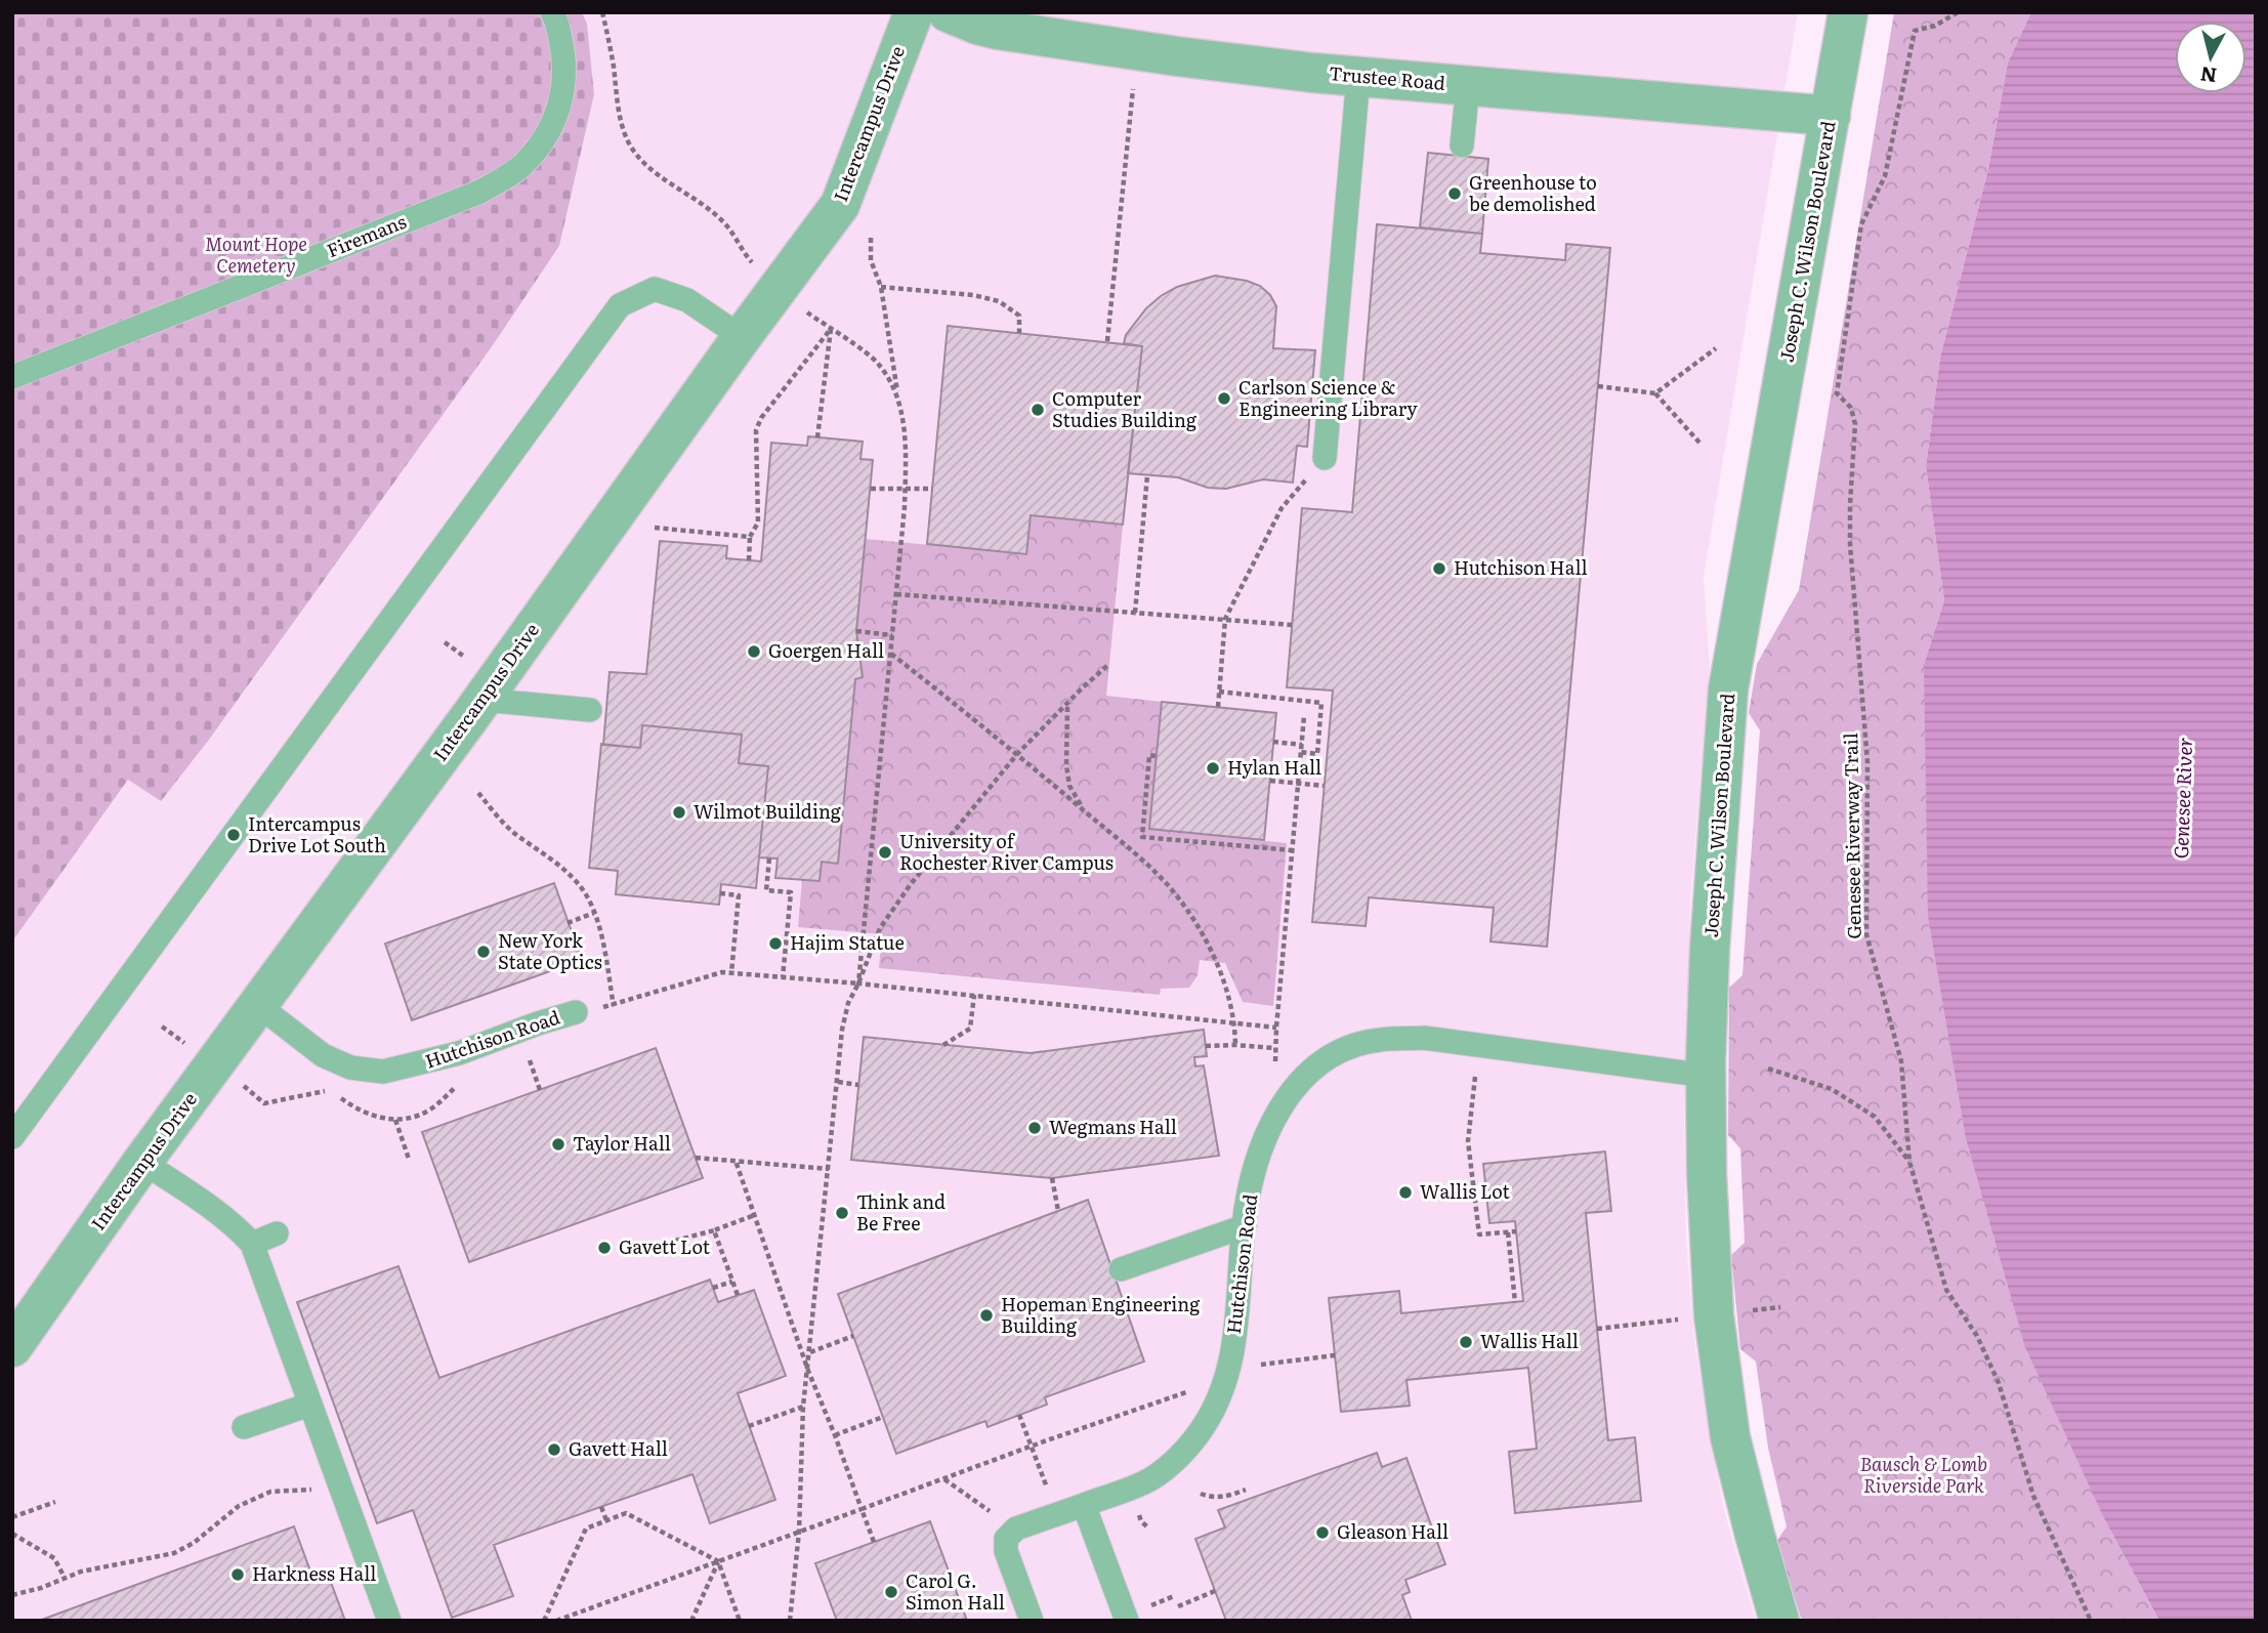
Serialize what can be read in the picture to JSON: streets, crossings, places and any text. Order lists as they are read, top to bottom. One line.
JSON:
{"streets":{"street":["Trustee Road","Intercampus Drive","Joseph C. Wilson Boulevard"],"lane":["Firemans","Hutchison Road"],"path":["Genesee Riverway Trail"]},"crossings":[["Trustee Road","Joseph C. Wilson Boulevard"],["Intercampus Drive","Hutchison Road"],["Joseph C. Wilson Boulevard","Hutchison Road"]],"water":["Genesee River"],"parks":["Mount Hope Cemetery","Bausch & Lomb Riverside Park"],"places":["Greenhouse to be demolished","Carlson Science & Engineering Library","Computer Studies Building","Hutchison Hall","Goergen Hall","Hylan Hall","Wilmot Building","Intercampus Drive Lot South","University of Rochester River Campus","Hajim Statue","New York State Optics","Wegmans Hall","Taylor Hall","Wallis Lot","Think and Be Free","Gavett Lot","Hopeman Engineering Building","Wallis Hall","Gavett Hall","Gleason Hall","Harkness Hall","Carol G. Simon Hall"],"north":"bottom"}
